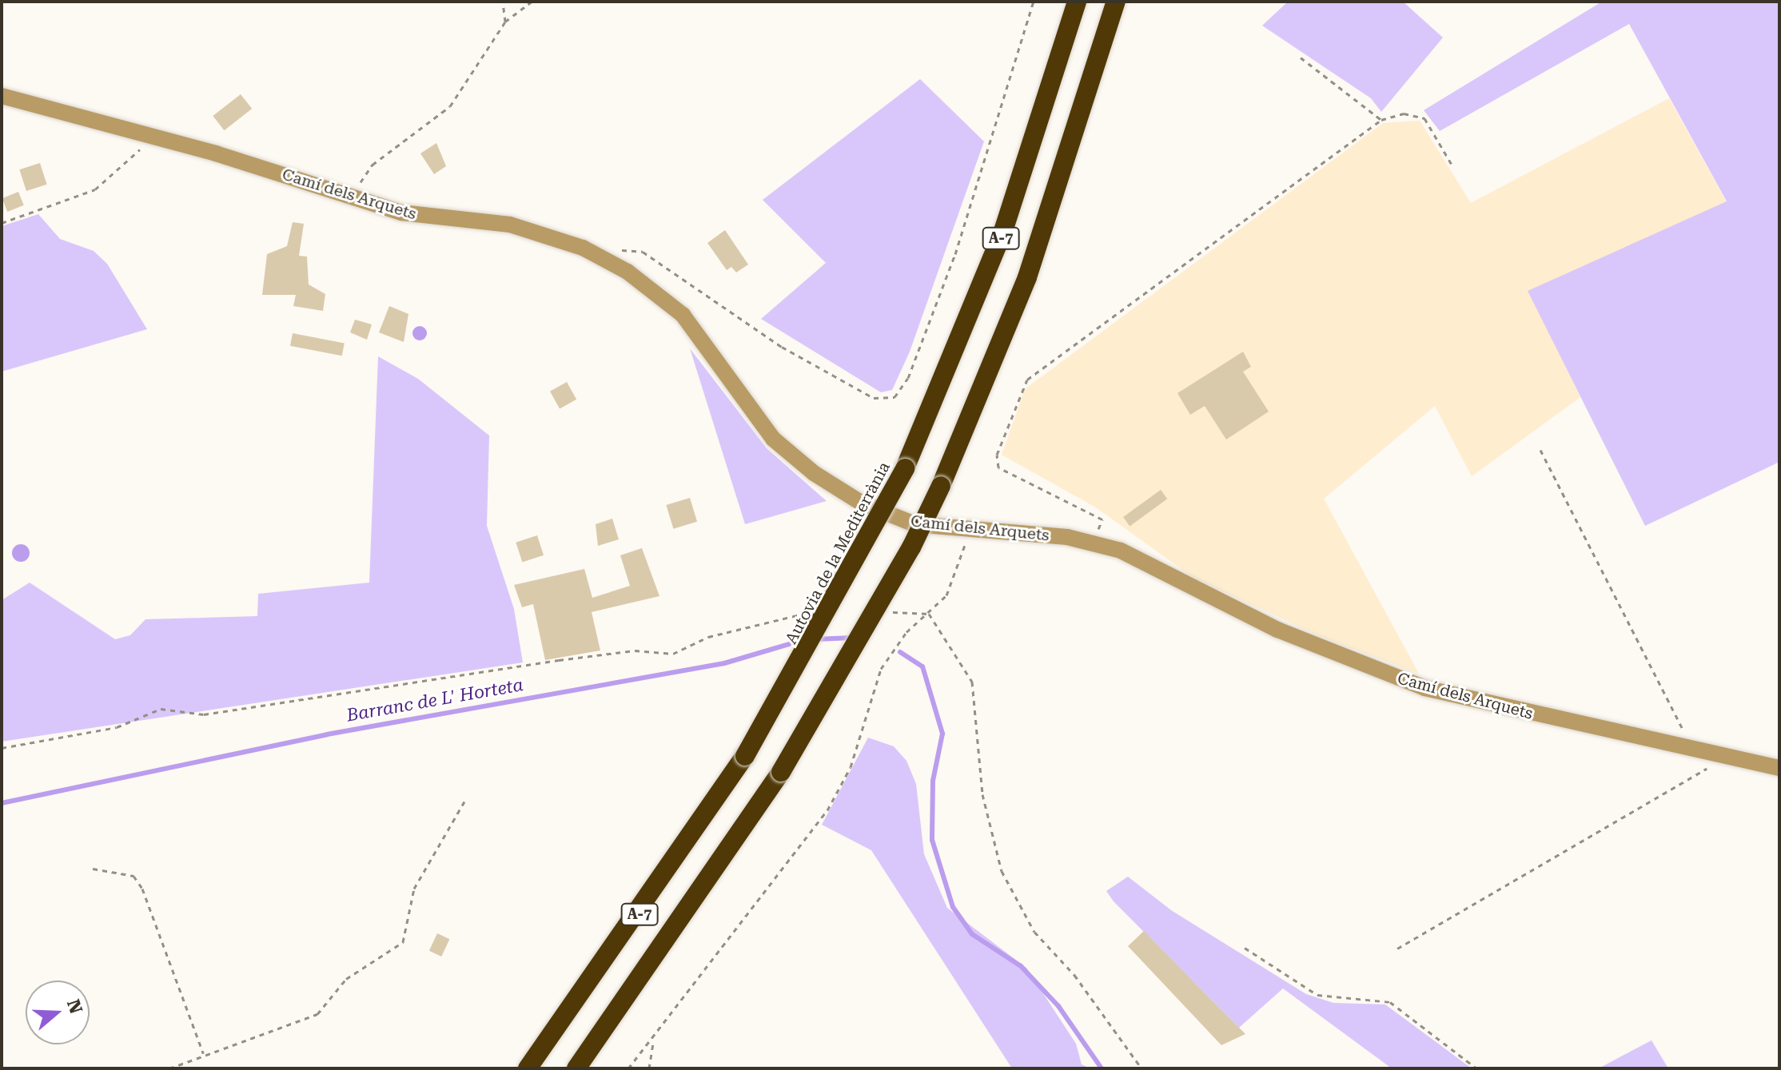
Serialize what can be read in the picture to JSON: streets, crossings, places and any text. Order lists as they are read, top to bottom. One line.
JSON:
{"streets":{"highway":["A-7","Autovia de la Mediterrània"],"street":["Camí dels Arquets"]},"water":["Barranc de L' Horteta"],"north":"right"}
